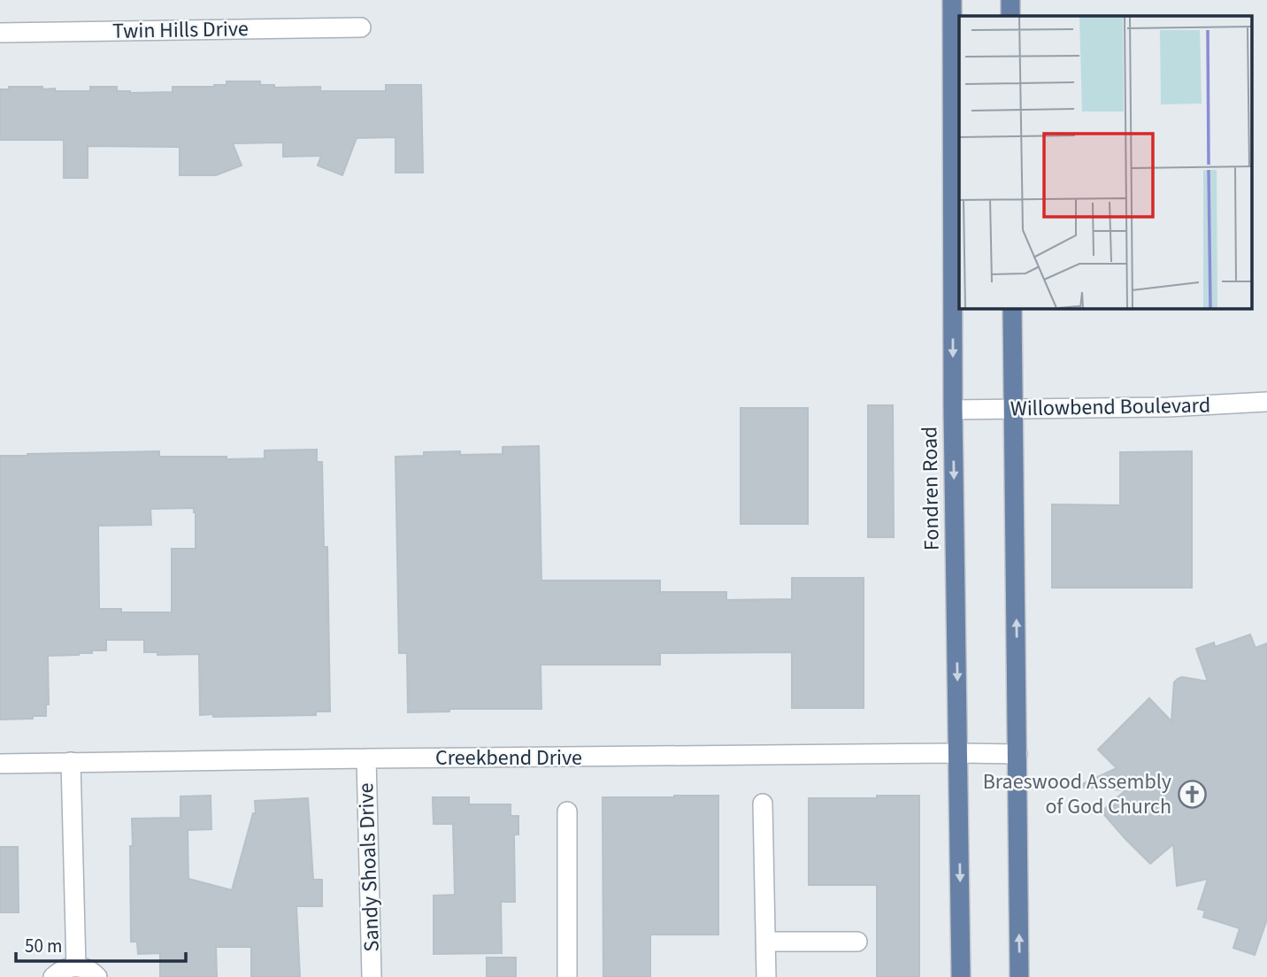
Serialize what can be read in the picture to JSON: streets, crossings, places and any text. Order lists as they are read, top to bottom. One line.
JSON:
{"streets":{"main road":["Fondren Road"],"street":["Twin Hills Drive","Willowbend Boulevard","Creekbend Drive","Sandy Shoals Drive"]},"crossings":[["Willowbend Boulevard","Fondren Road"],["Fondren Road","Creekbend Drive"],["Creekbend Drive","Sandy Shoals Drive"]],"places":{"church":["Braeswood Assembly of God Church"]},"scale_bar":"50 m"}
